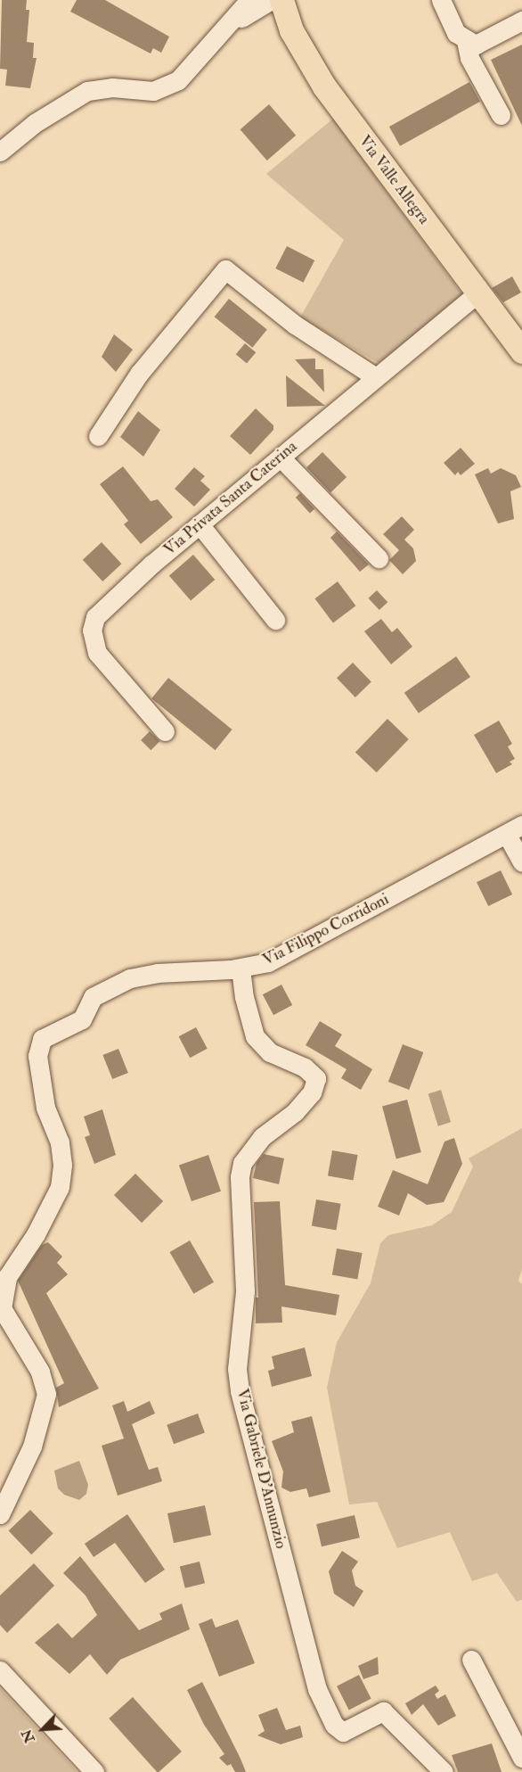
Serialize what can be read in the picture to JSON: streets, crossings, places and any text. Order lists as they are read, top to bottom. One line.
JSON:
{"streets":{"main road":["Via Valle Allegra"],"street":["Via Privata Santa Caterina","Via Filippo Corridoni","Via Gabriele D'Annunzio"]},"crossings":[["Via Valle Allegra","Via Privata Santa Caterina"],["Via Filippo Corridoni","Via Gabriele D'Annunzio"]],"north":"bottom left"}
